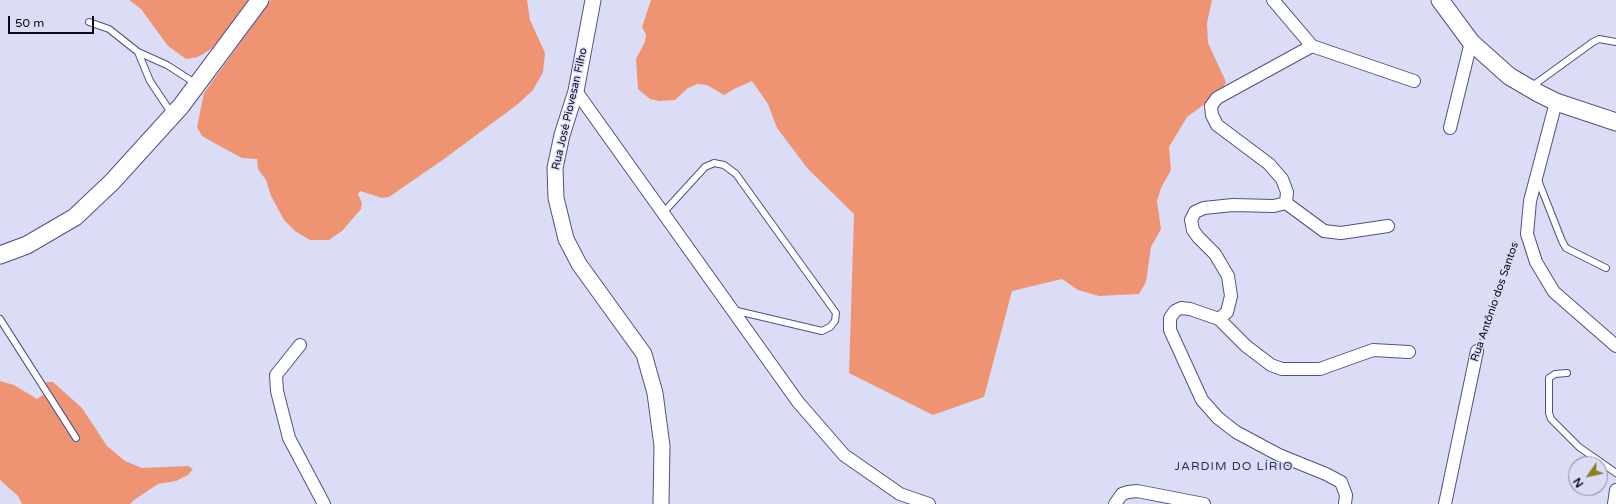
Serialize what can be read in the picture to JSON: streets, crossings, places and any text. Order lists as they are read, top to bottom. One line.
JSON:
{"streets":{"street":["Rua José Piovesan Filho","Rua Antônio dos Santos"]},"districts":["JARDIM DO LÍRIO"],"scale_bar":"50 m","north":"bottom left"}
